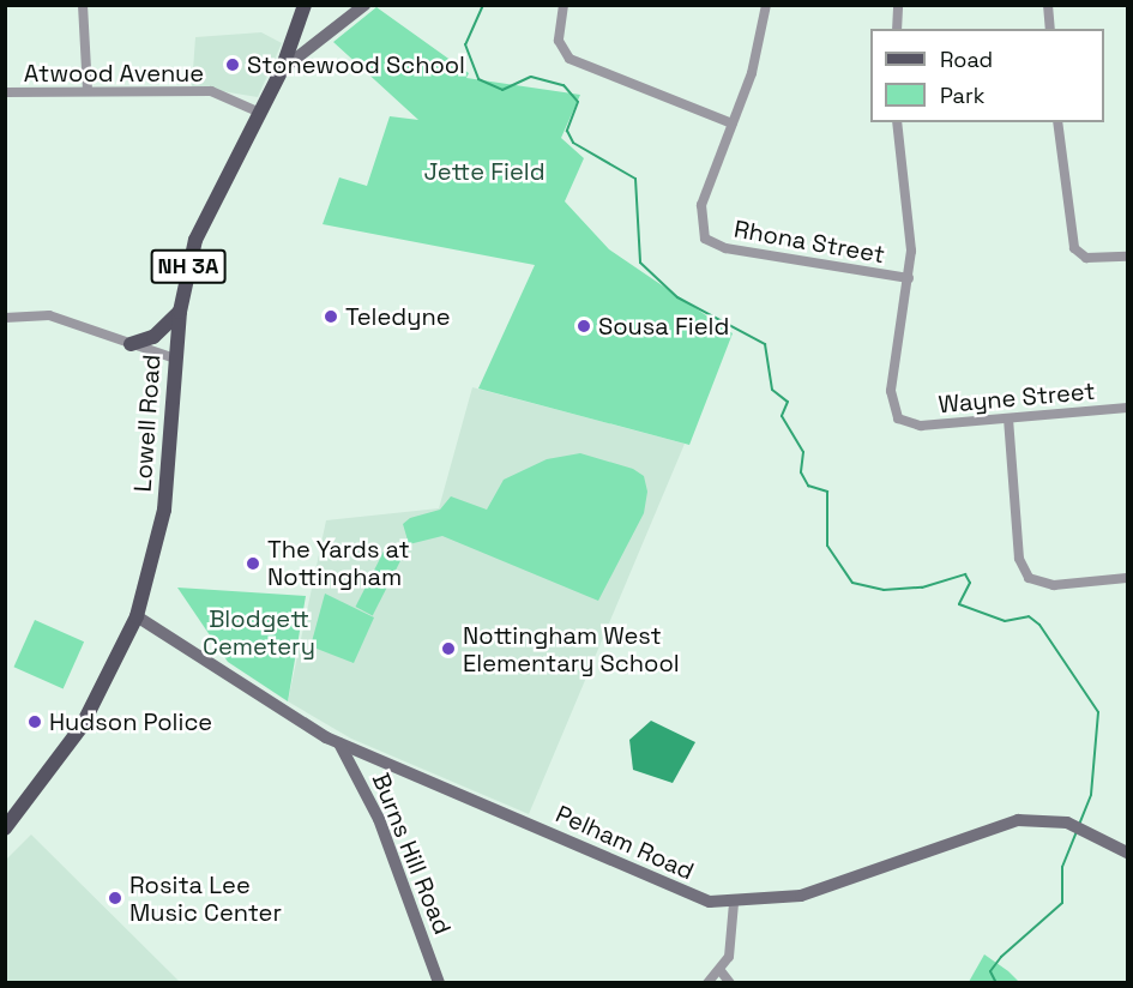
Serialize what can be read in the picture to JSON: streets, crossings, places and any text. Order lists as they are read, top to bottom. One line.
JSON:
{"streets":{"main road":["NH 3A","Lowell Road"],"street":["Atwood Avenue","Rhona Street","Wayne Street","Pelham Road","Burns Hill Road"]},"crossings":[["Atwood Avenue","Lowell Road"],["Rhona Street","Wayne Street"],["Lowell Road","Pelham Road"],["Pelham Road","Burns Hill Road"]],"parks":["Jette Field","Blodgett Cemetery"],"places":["Stonewood School","Teledyne","Sousa Field","The Yards at Nottingham","Nottingham West Elementary School","Hudson Police","Rosita Lee Music Center"],"legend":["Road","Park"]}
